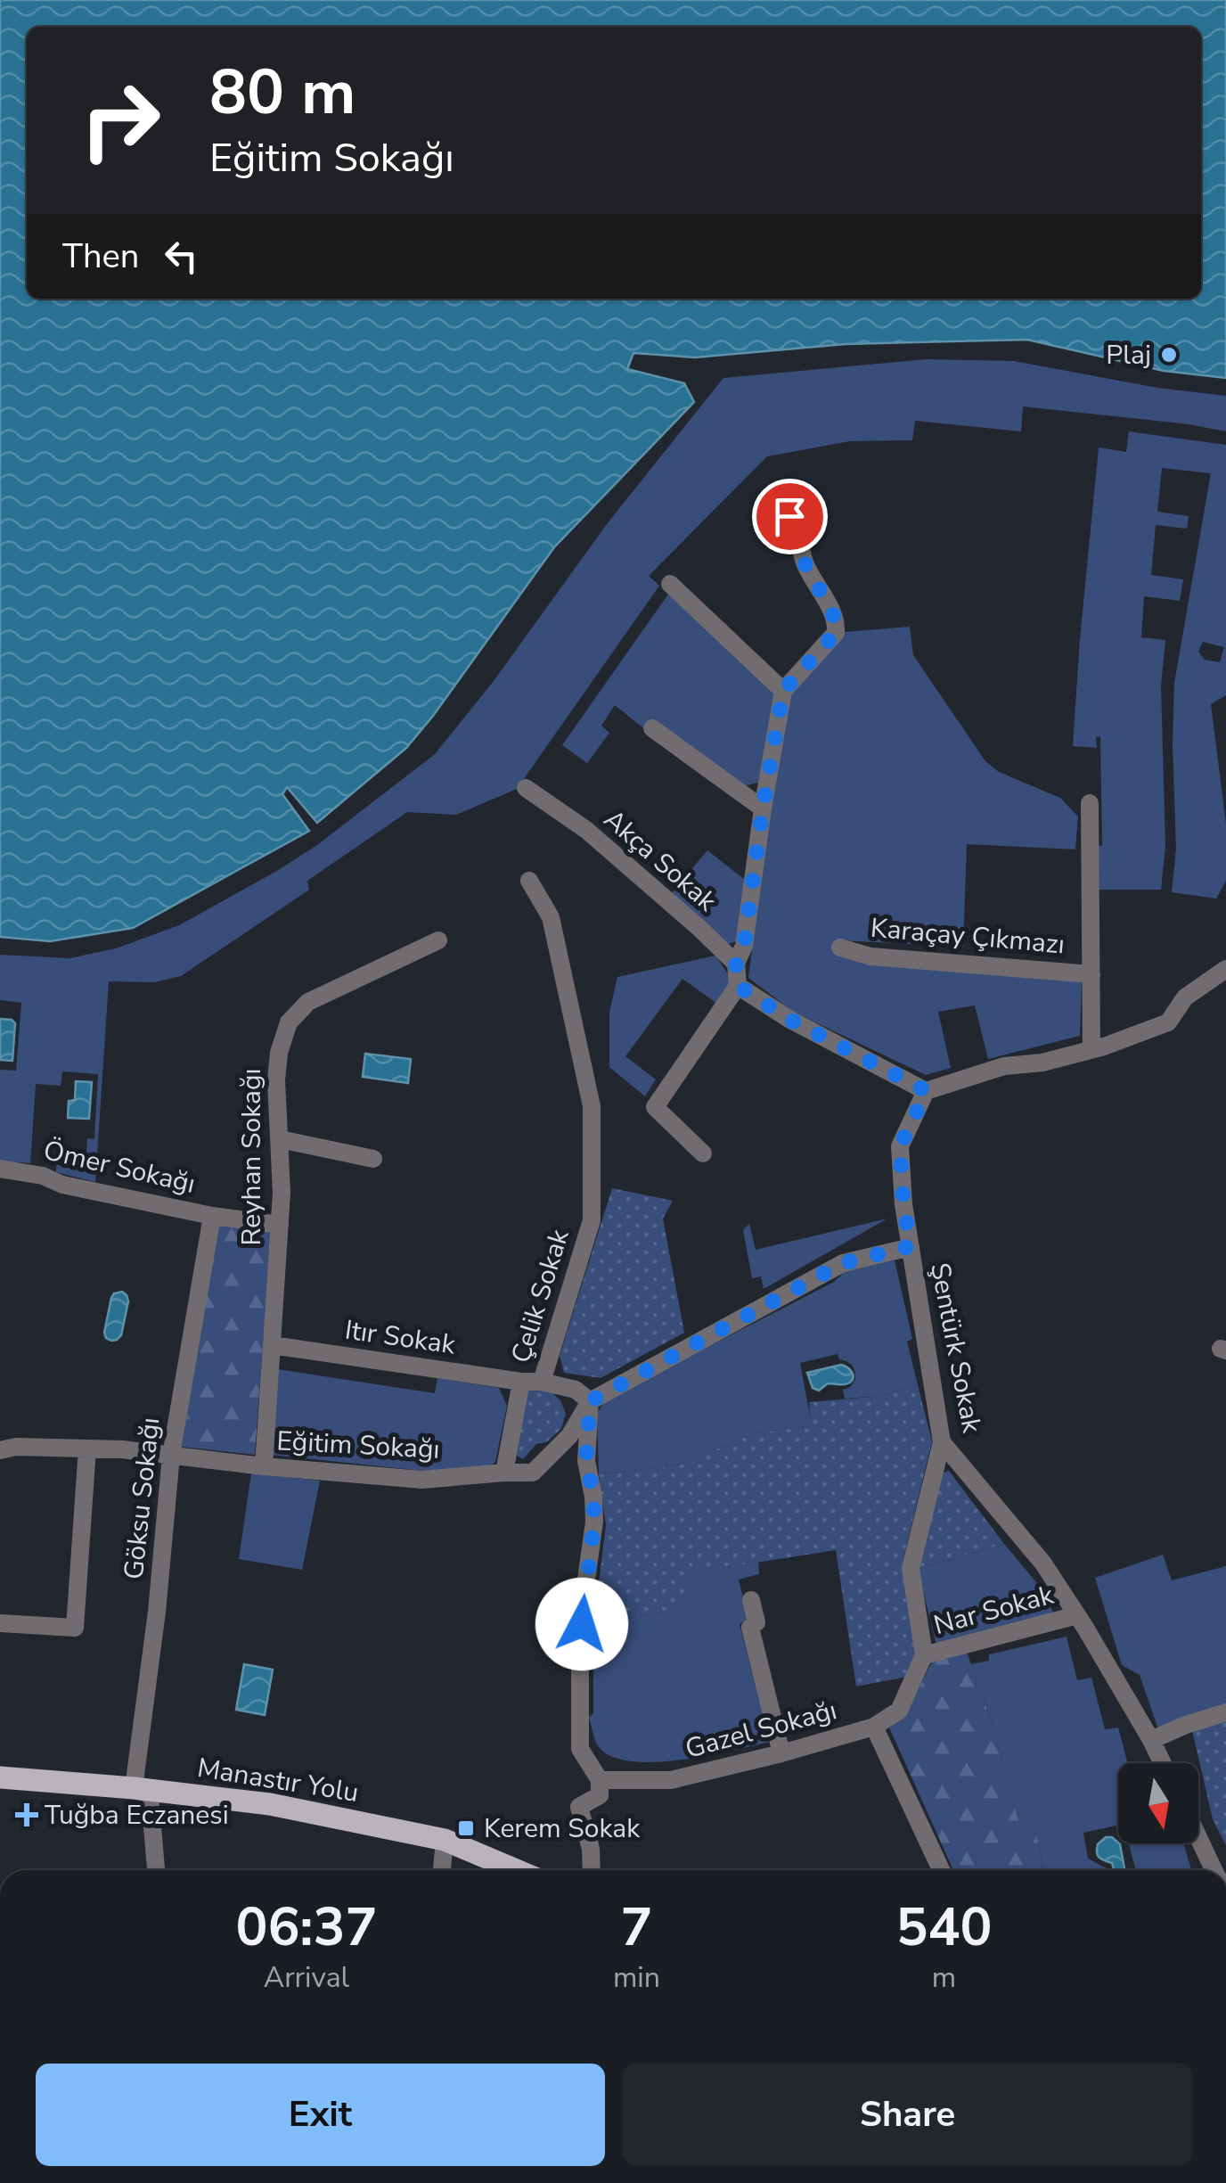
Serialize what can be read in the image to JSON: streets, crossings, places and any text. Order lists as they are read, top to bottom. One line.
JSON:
{"streets":{"main road":["Manastır Yolu"],"street":["Akça Sokak","Karaçay Çıkmazı","Reyhan Sokağı","Ömer Sokağı","Çelik Sokak","Itır Sokak","Şentürk Sokak","Eğitim Sokağı","Göksu Sokağı","Nar Sokak","Gazel Sokağı"]},"crossings":[["Reyhan Sokağı","Ömer Sokağı"],["Reyhan Sokağı","Itır Sokak"],["Reyhan Sokağı","Eğitim Sokağı"],["Ömer Sokağı","Göksu Sokağı"],["Çelik Sokak","Itır Sokak"],["Çelik Sokak","Eğitim Sokağı"],["Şentürk Sokak","Nar Sokak"],["Eğitim Sokağı","Göksu Sokağı"],["Göksu Sokağı","Manastır Yolu"]],"places":{"other":["Plaj"],"health":["Tuğba Eczanesi"],"transit":["Kerem Sokak"]},"north":"bottom","page":{"turn":["80 m","Eğitim Sokağı"],"then":"Then","eta":["06:37","Arrival","7","min","540","m"],"buttons":["Exit","Share"]}}
